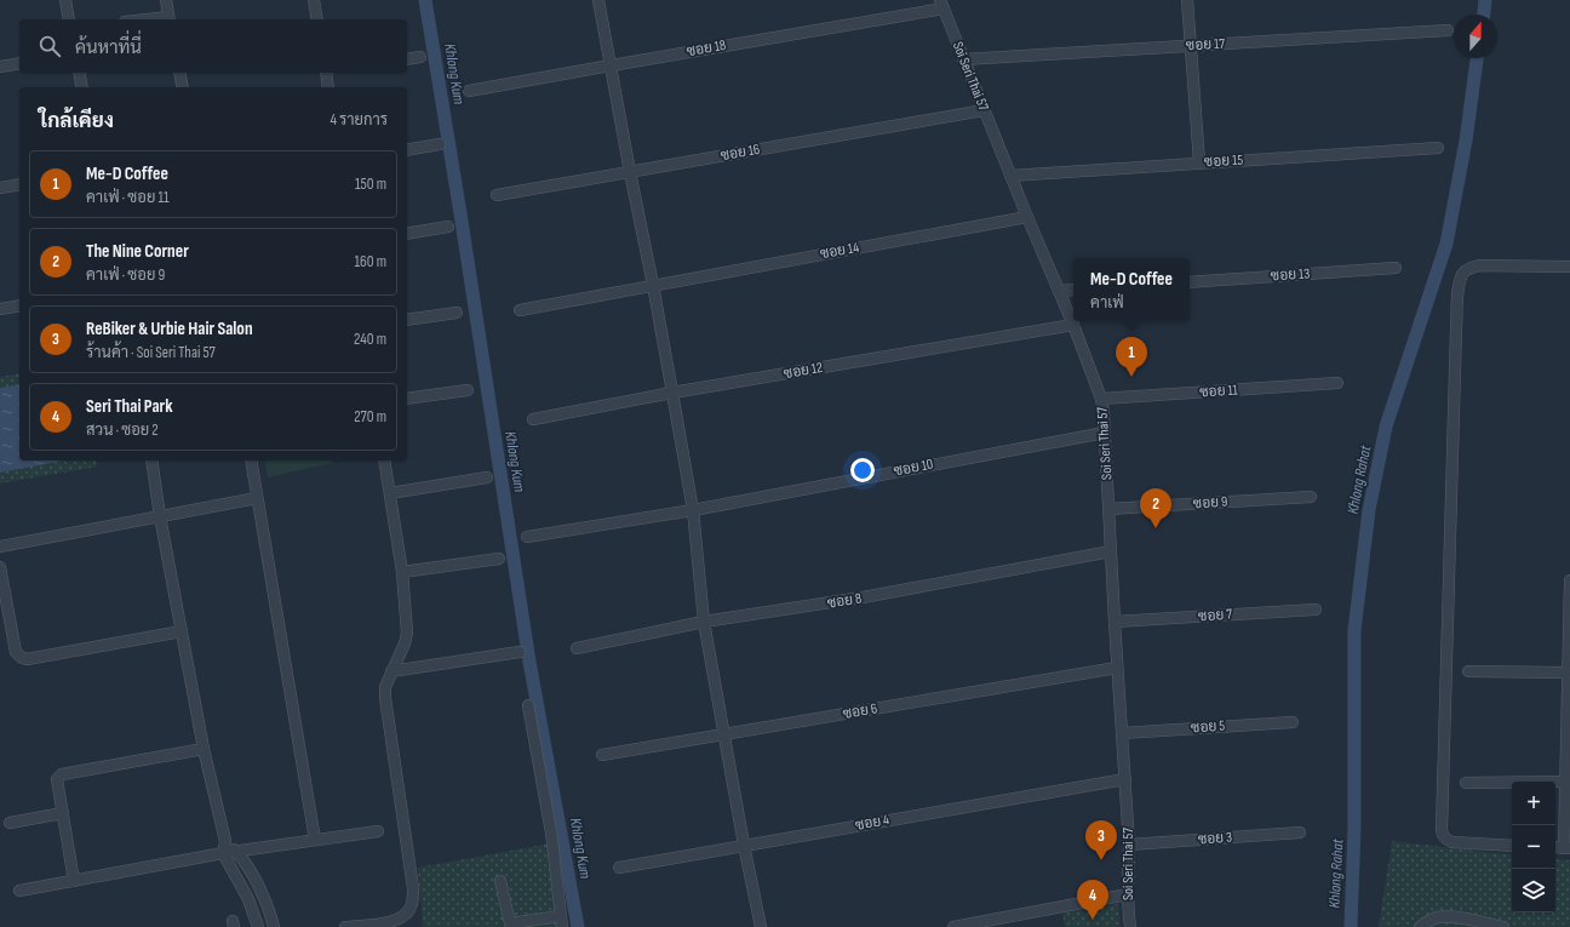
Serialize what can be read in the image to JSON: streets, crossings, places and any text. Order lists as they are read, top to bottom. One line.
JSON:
{"streets":{"street":["ซอย 17","ซอย 18","Soi Seri Thai 57","ซอย 16","ซอย 15","ซอย 14","ซอย 13","ซอย 12","ซอย 11","ซอย 10","ซอย 9","ซอย 8","ซอย 7","ซอย 6","ซอย 5","ซอย 4","ซอย 3"]},"crossings":[["ซอย 17","Soi Seri Thai 57"],["ซอย 18","Soi Seri Thai 57"],["Soi Seri Thai 57","ซอย 16"],["Soi Seri Thai 57","ซอย 15"],["Soi Seri Thai 57","ซอย 14"],["Soi Seri Thai 57","ซอย 12"],["Soi Seri Thai 57","ซอย 11"],["Soi Seri Thai 57","ซอย 10"],["Soi Seri Thai 57","ซอย 9"],["Soi Seri Thai 57","ซอย 8"],["Soi Seri Thai 57","ซอย 7"],["Soi Seri Thai 57","ซอย 6"],["Soi Seri Thai 57","ซอย 5"],["Soi Seri Thai 57","ซอย 4"],["Soi Seri Thai 57","ซอย 3"]],"water":["Khlong Kum","Khlong Rahat"],"north":"top","page":{"search":"ค้นหาที่นี่","heading":["ใกล้เคียง","4 รายการ"],"list":[{"mark":"1","name":"Me-D Coffee","note":"คาเฟ่ · ซอย 11","value":"150 m"},{"mark":"2","name":"The Nine Corner","note":"คาเฟ่ · ซอย 9","value":"160 m"},{"mark":"3","name":"ReBiker & Urbie Hair Salon","note":"ร้านค้า · Soi Seri Thai 57","value":"240 m"},{"mark":"4","name":"Seri Thai Park","note":"สวน · ซอย 2","value":"270 m"}],"popup":["Me-D Coffee","คาเฟ่"],"pins":["1","2","3","4"],"map_buttons":["+","−"]}}
